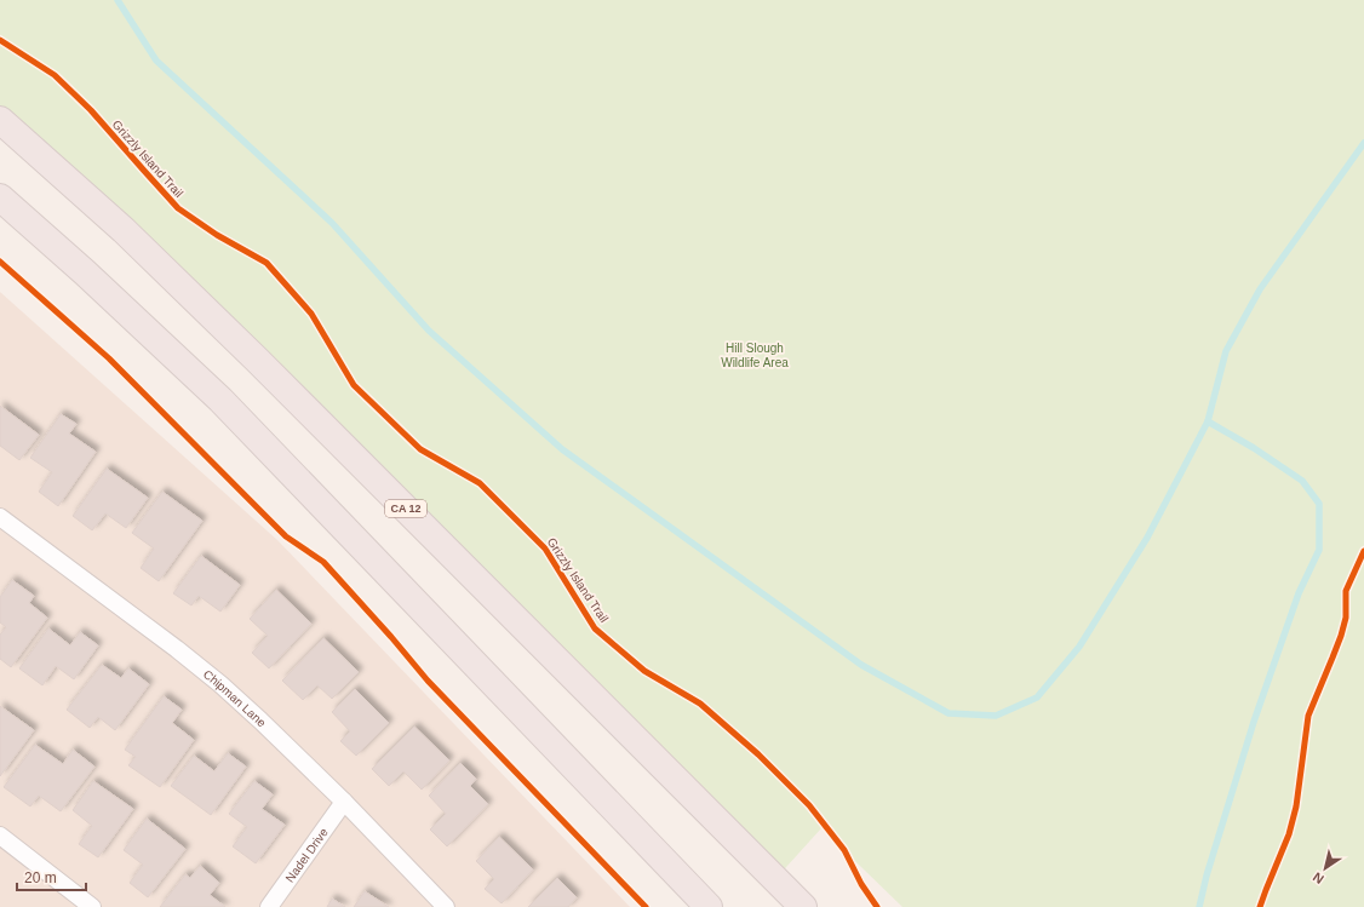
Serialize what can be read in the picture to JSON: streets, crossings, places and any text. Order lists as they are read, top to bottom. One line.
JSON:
{"streets":{"highway":["CA 12"],"street":["Chipman Lane","Nadel Drive"],"cycle path":["Grizzly Island Trail"]},"crossings":[["Chipman Lane","Nadel Drive"]],"parks":["Hill Slough Wildlife Area"],"scale_bar":"20 m","north":"bottom left"}
